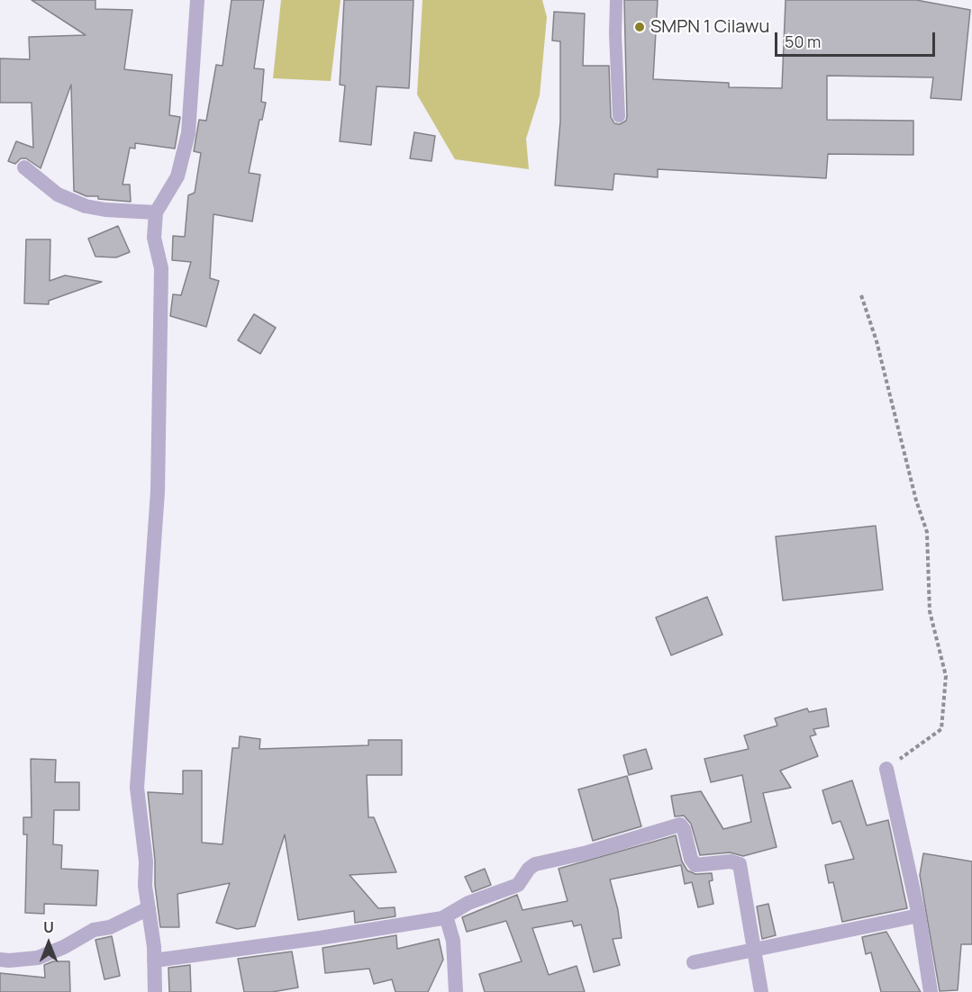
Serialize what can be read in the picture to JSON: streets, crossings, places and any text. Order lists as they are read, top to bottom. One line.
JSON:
{"places":["SMPN 1 Cilawu"],"scale_bar":"50 m","north":"top"}
